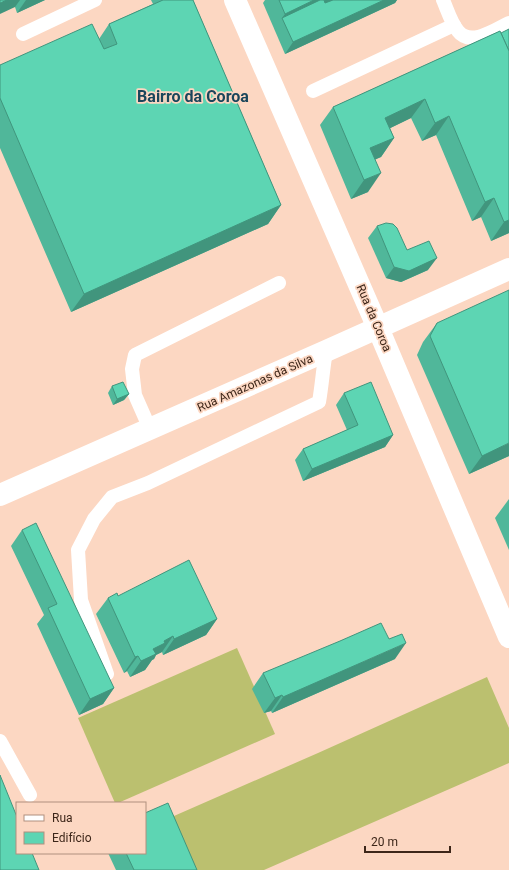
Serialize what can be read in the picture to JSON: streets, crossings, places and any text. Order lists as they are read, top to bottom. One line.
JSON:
{"streets":{"street":["Rua da Coroa","Rua Amazonas da Silva"]},"crossings":[["Rua da Coroa","Rua Amazonas da Silva"]],"districts":["Bairro da Coroa"],"legend":["Rua","Edifício"],"scale_bar":"20 m"}
